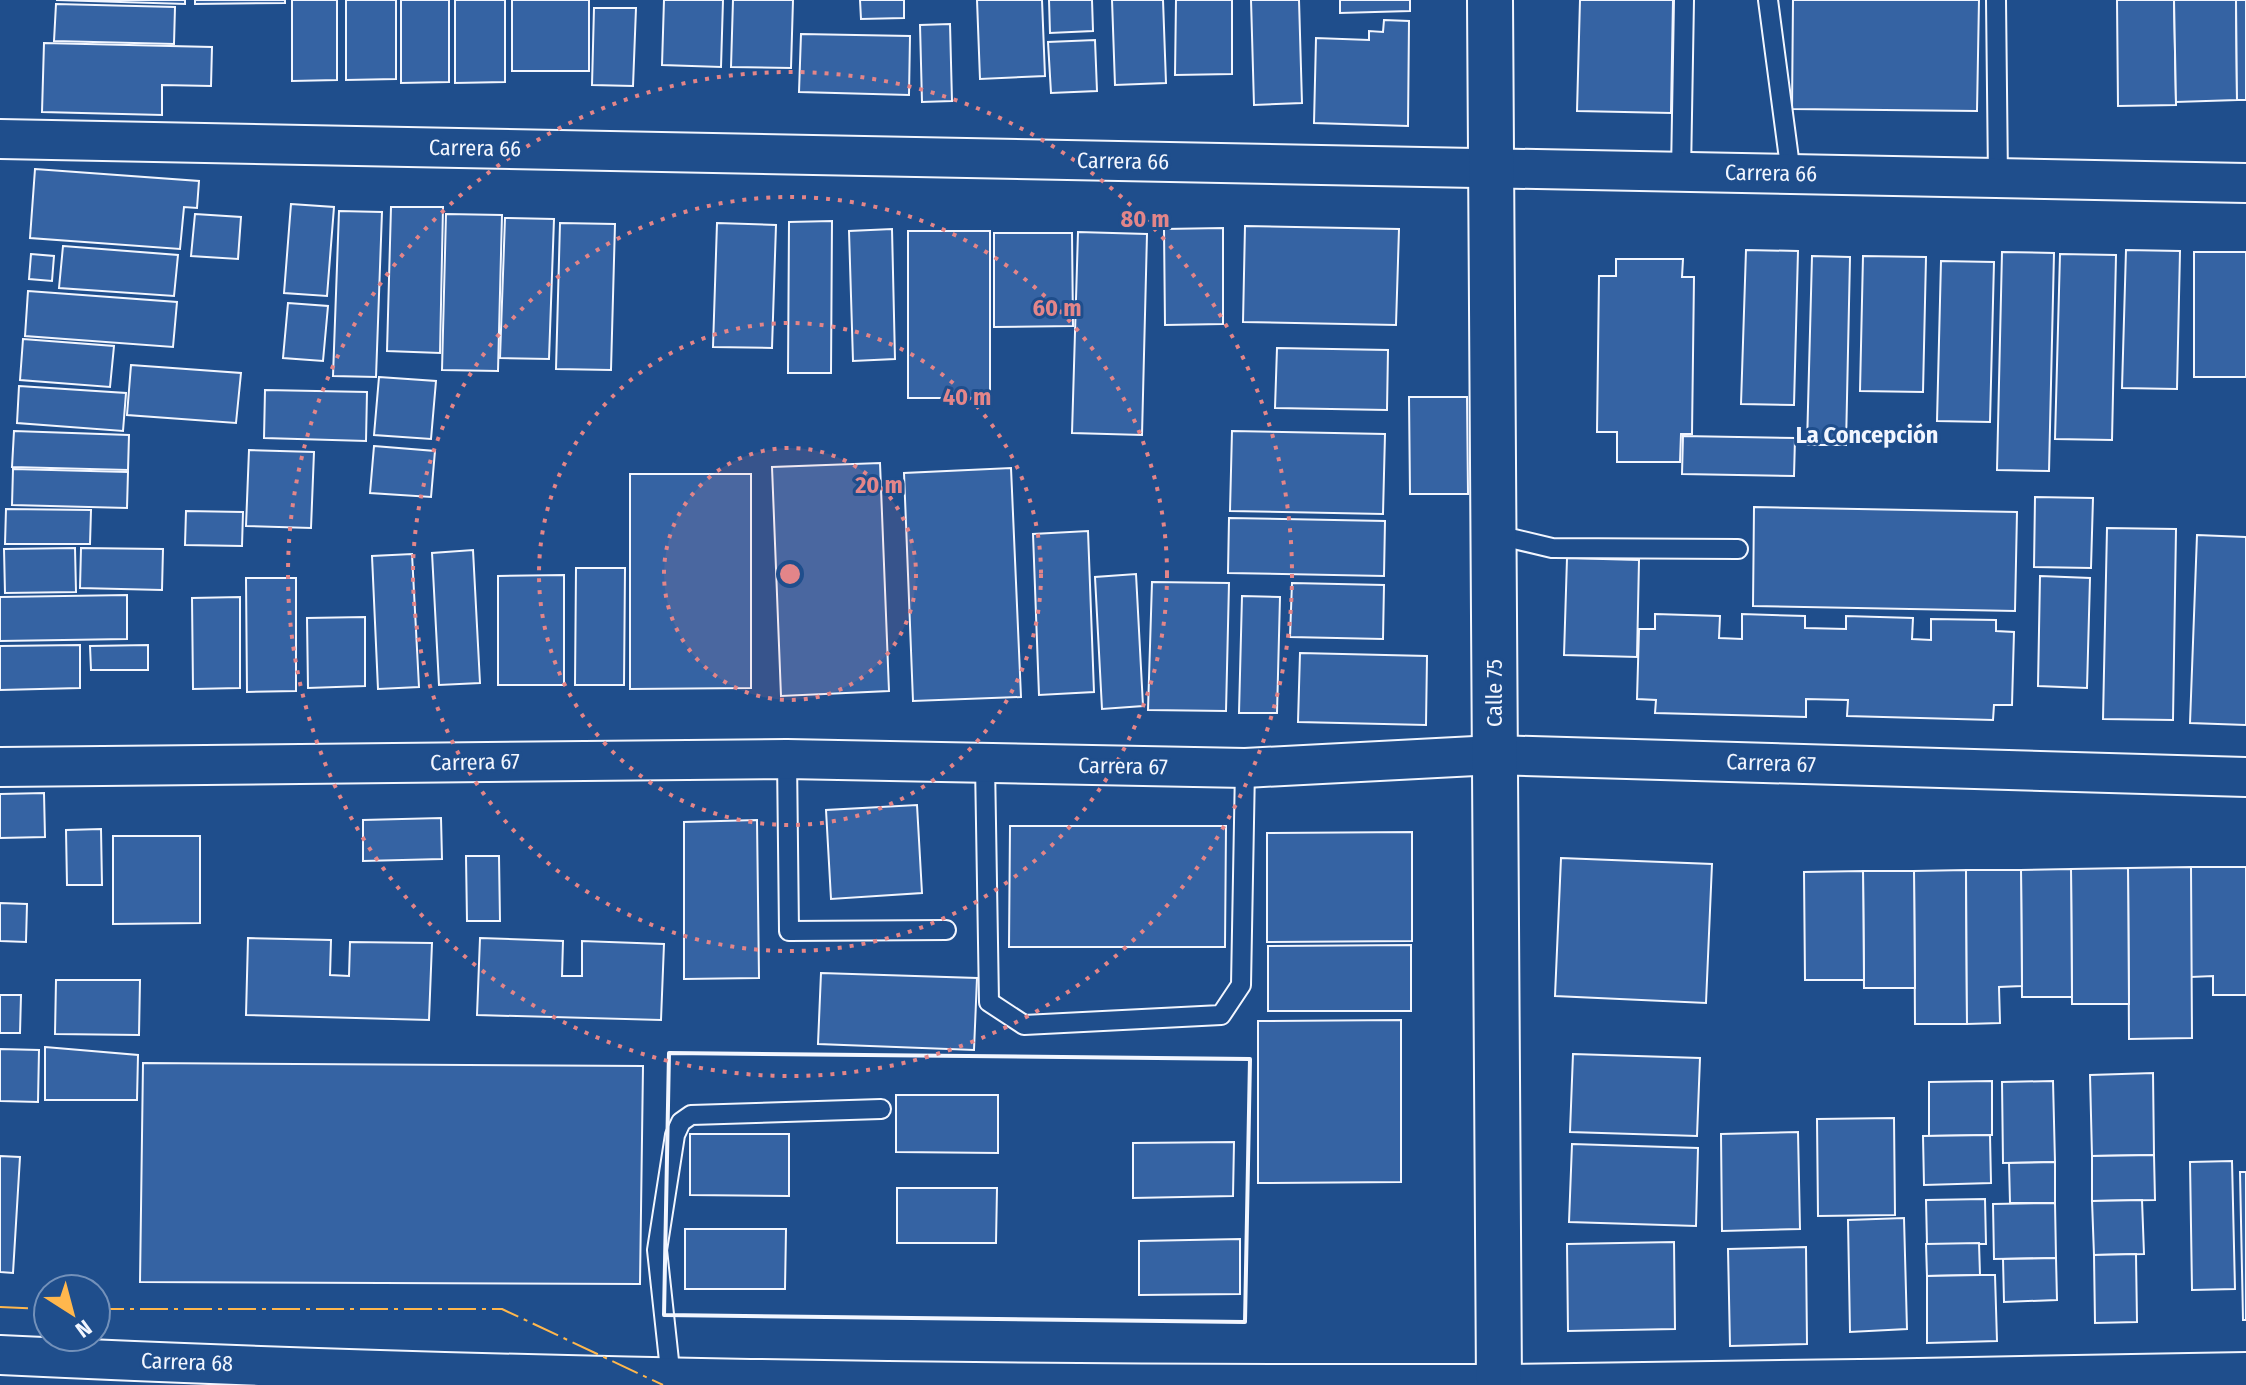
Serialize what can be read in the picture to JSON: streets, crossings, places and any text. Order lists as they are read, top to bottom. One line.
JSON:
{"streets":{"street":["Carrera 66","Calle 75","Carrera 67","Carrera 68"]},"crossings":[["Carrera 66","Calle 75"],["Calle 75","Carrera 67"],["Calle 75","Carrera 68"]],"districts":["La Concepción"],"north":"bottom right","rings":["80 m","60 m","40 m","20 m"]}
